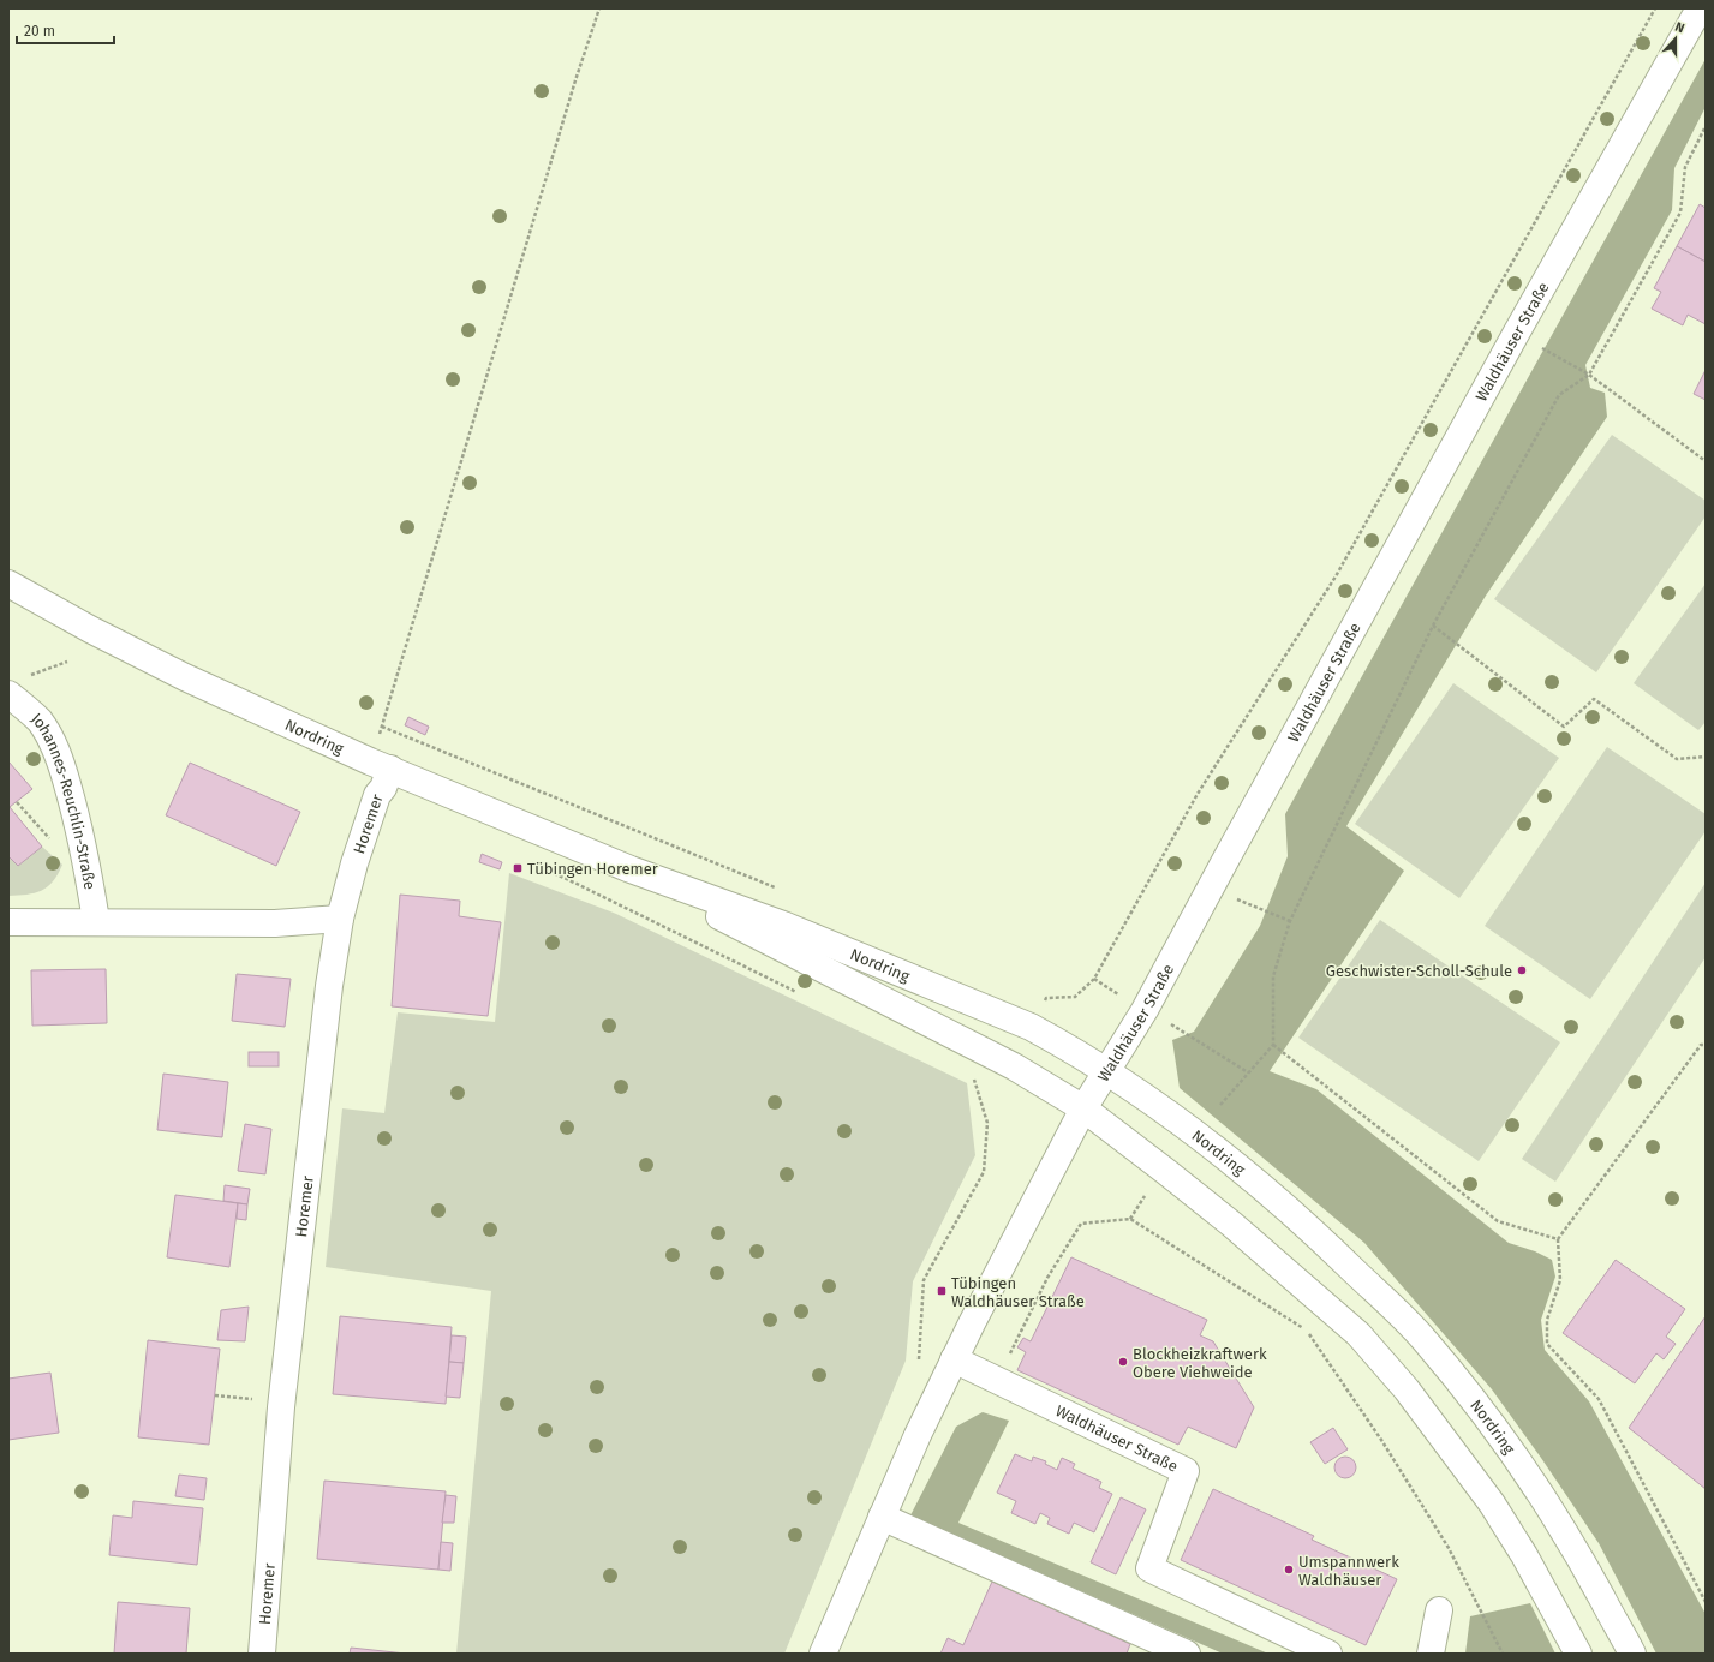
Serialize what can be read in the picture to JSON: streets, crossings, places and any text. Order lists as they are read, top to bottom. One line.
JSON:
{"streets":{"street":["Waldhäuser Straße","Nordring","Johannes-Reuchlin-Straße","Horemer"]},"crossings":[["Waldhäuser Straße","Nordring"],["Nordring","Horemer"]],"places":{"transit":["Tübingen Horemer","Tübingen Waldhäuser Straße"],"other":["Geschwister-Scholl-Schule","Blockheizkraftwerk Obere Viehweide","Umspannwerk Waldhäuser"]},"scale_bar":"20 m","north":"top"}
